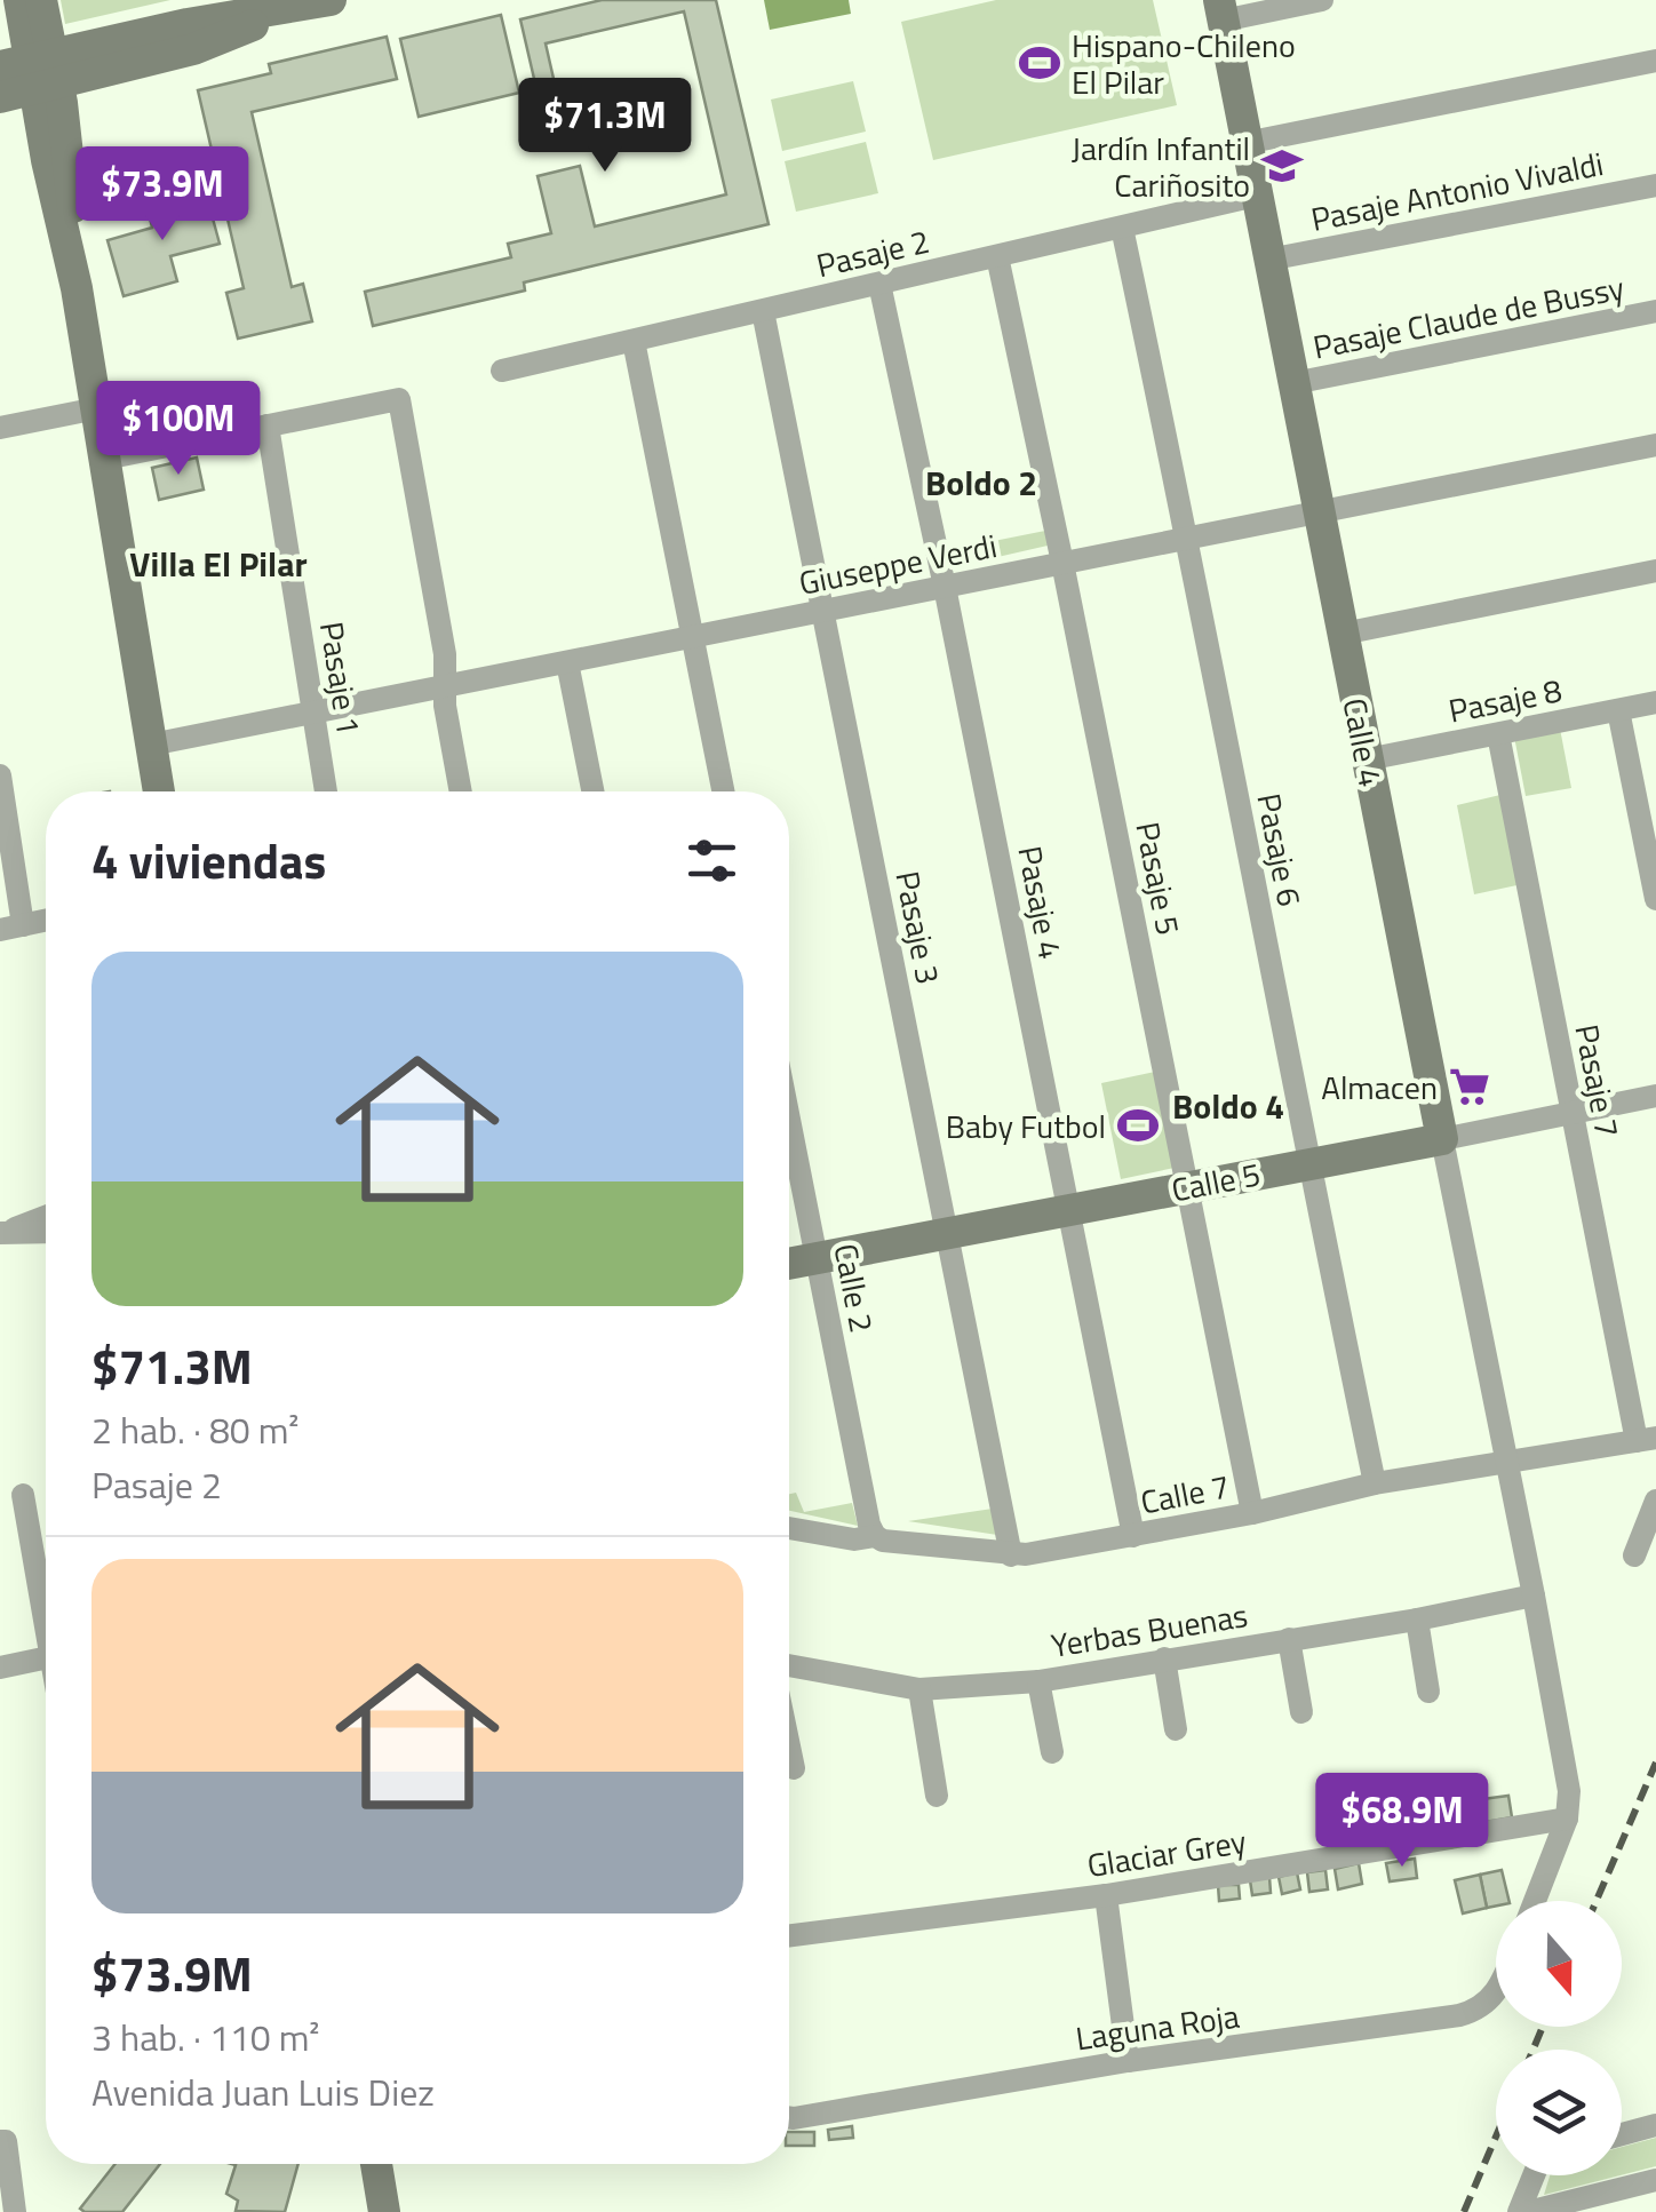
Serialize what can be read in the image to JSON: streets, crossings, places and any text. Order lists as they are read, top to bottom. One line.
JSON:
{"streets":{"street":["Pasaje Antonio Vivaldi","Pasaje 2","Pasaje Claude de Bussy","Giuseppe Verdi","Pasaje 1","Pasaje 8","Calle 4","Pasaje 6","Pasaje 5","Pasaje 4","Pasaje 3","Pasaje 7","Calle 5","Calle 2","Calle 7","Yerbas Buenas","Glaciar Grey","Laguna Roja"]},"crossings":[["Pasaje Antonio Vivaldi","Calle 4"],["Pasaje 2","Calle 4"],["Pasaje 2","Pasaje 6"],["Pasaje 2","Pasaje 5"],["Pasaje 2","Pasaje 4"],["Pasaje 2","Pasaje 3"],["Pasaje Claude de Bussy","Calle 4"],["Giuseppe Verdi","Pasaje 1"],["Giuseppe Verdi","Calle 4"],["Giuseppe Verdi","Pasaje 6"],["Giuseppe Verdi","Pasaje 5"],["Giuseppe Verdi","Pasaje 4"],["Giuseppe Verdi","Pasaje 3"],["Pasaje 8","Calle 4"],["Pasaje 8","Pasaje 7"],["Calle 4","Calle 5"],["Calle 4","Calle 7"],["Calle 4","Yerbas Buenas"],["Calle 4","Glaciar Grey"],["Pasaje 6","Calle 5"],["Pasaje 6","Calle 7"],["Pasaje 5","Calle 5"],["Pasaje 5","Calle 7"],["Pasaje 4","Calle 5"],["Pasaje 4","Calle 7"],["Pasaje 3","Calle 5"],["Pasaje 3","Calle 7"],["Pasaje 7","Calle 5"],["Pasaje 7","Calle 7"],["Calle 5","Calle 2"],["Calle 2","Calle 7"]],"districts":["Boldo 2","Villa El Pilar","Boldo 4"],"places":{"sports":["Hispano-Chileno El Pilar","Baby Futbol"],"school or university":["Jardín Infantil Cariñosito"],"supermarket":["Almacen"]},"north":"bottom","page":{"price":["$71.3M","$73.9M","$100M","$68.9M"],"heading":"4 viviendas","list":[{"name":"$71.3M","note":"2 hab. · 80 m² · Pasaje 2"},{"name":"$73.9M","note":"3 hab. · 110 m² · Avenida Juan Luis Diez"}]}}
